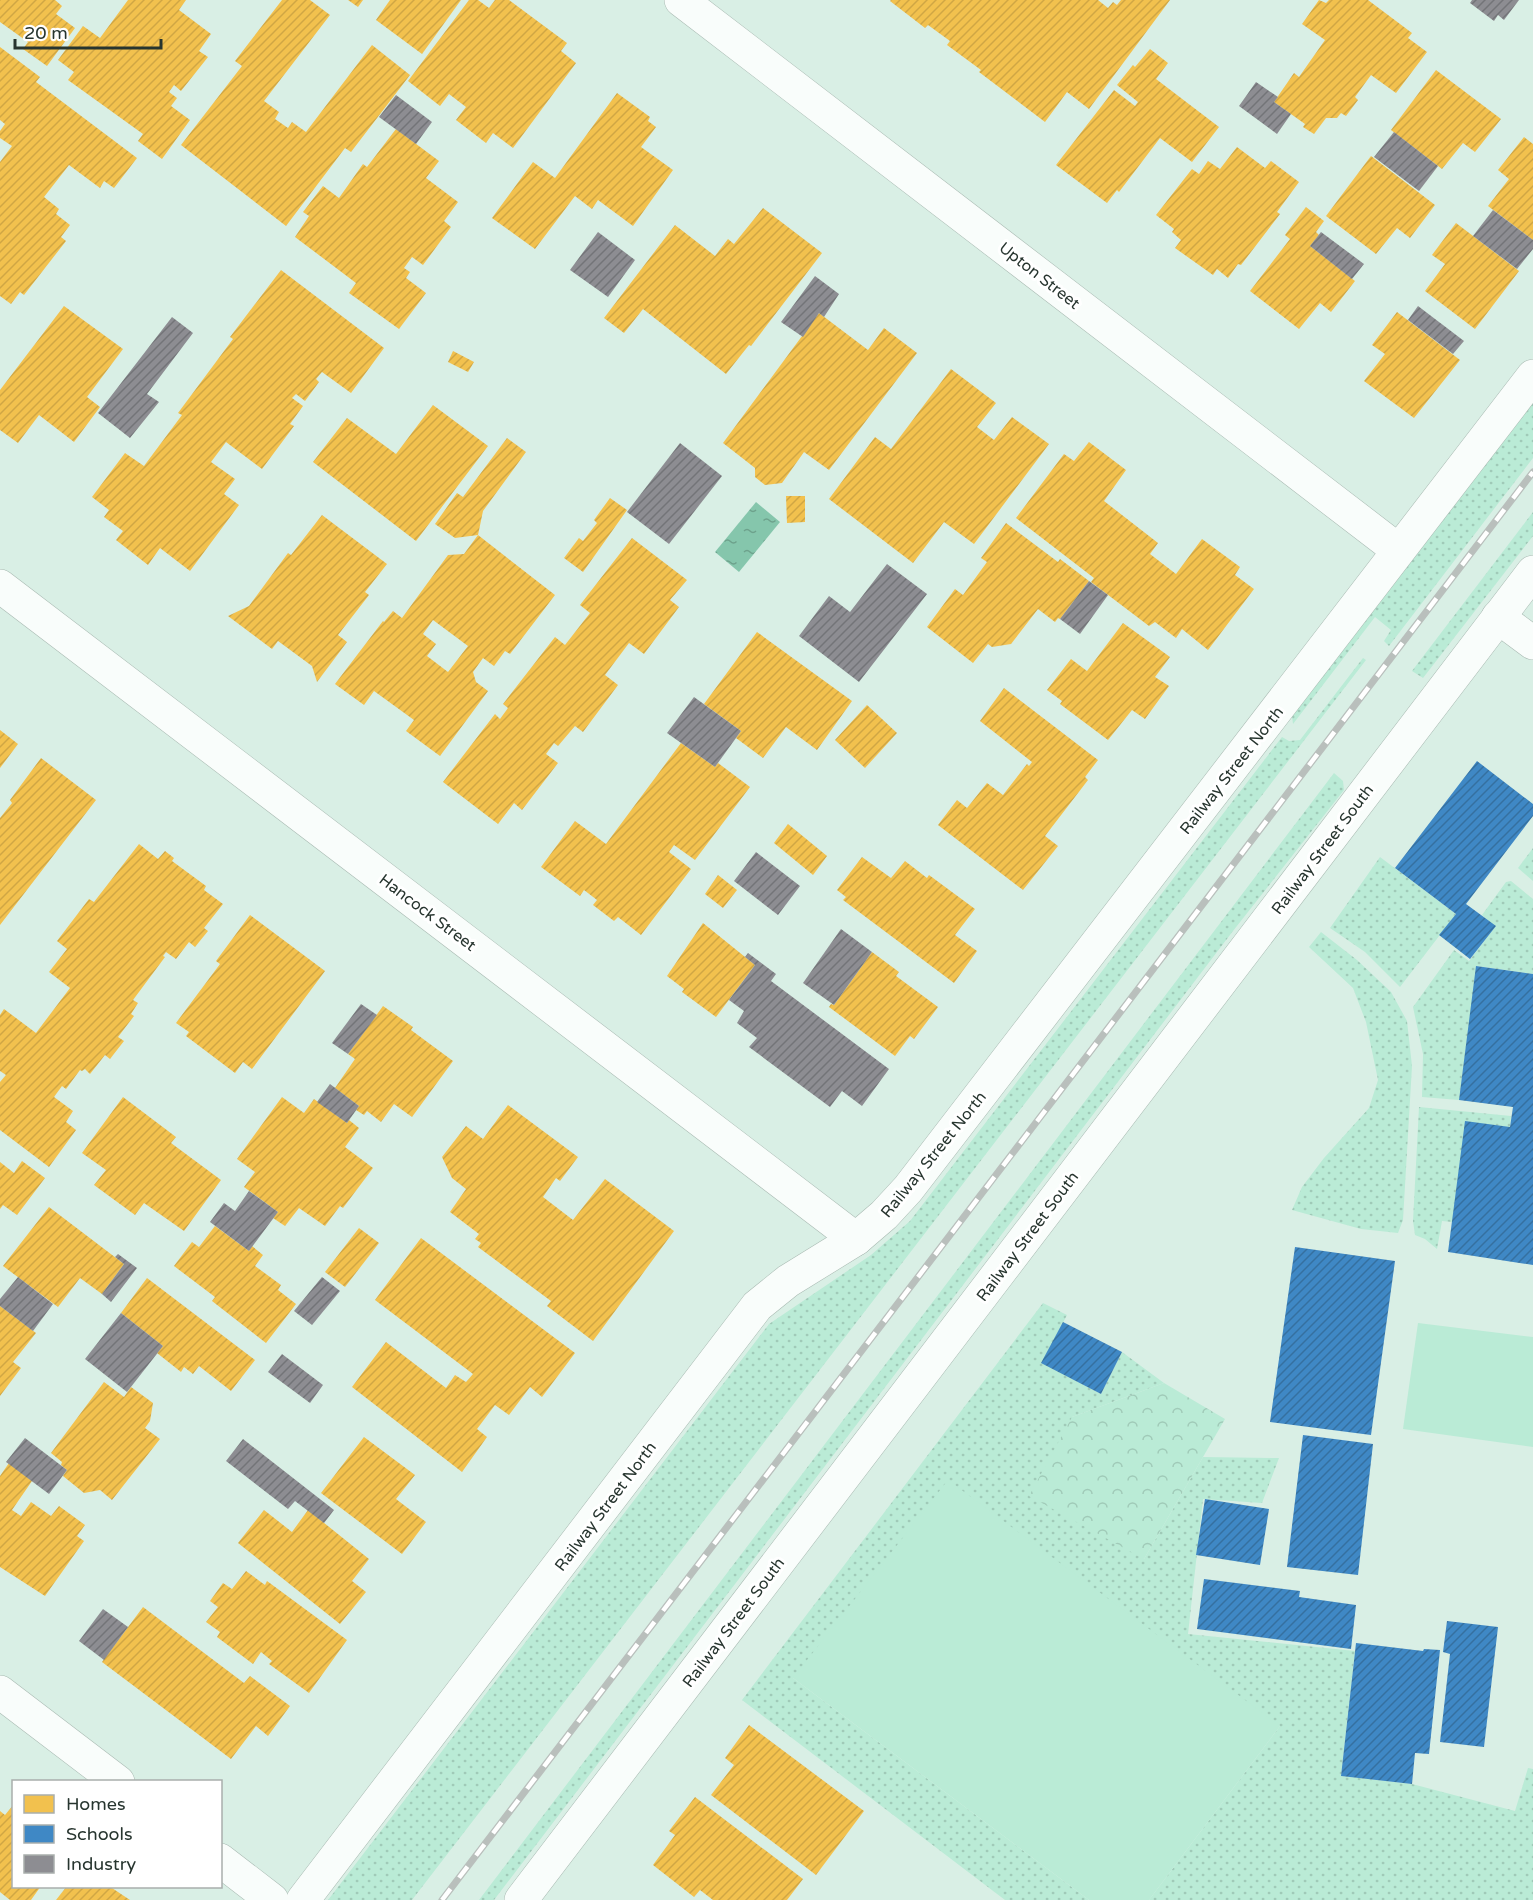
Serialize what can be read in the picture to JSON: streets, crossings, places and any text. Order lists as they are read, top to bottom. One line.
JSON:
{"streets":{"street":["Upton Street","Railway Street North","Railway Street South","Hancock Street"]},"crossings":[["Upton Street","Railway Street North"],["Railway Street North","Hancock Street"]],"legend":["Homes","Schools","Industry"],"scale_bar":"20 m"}
